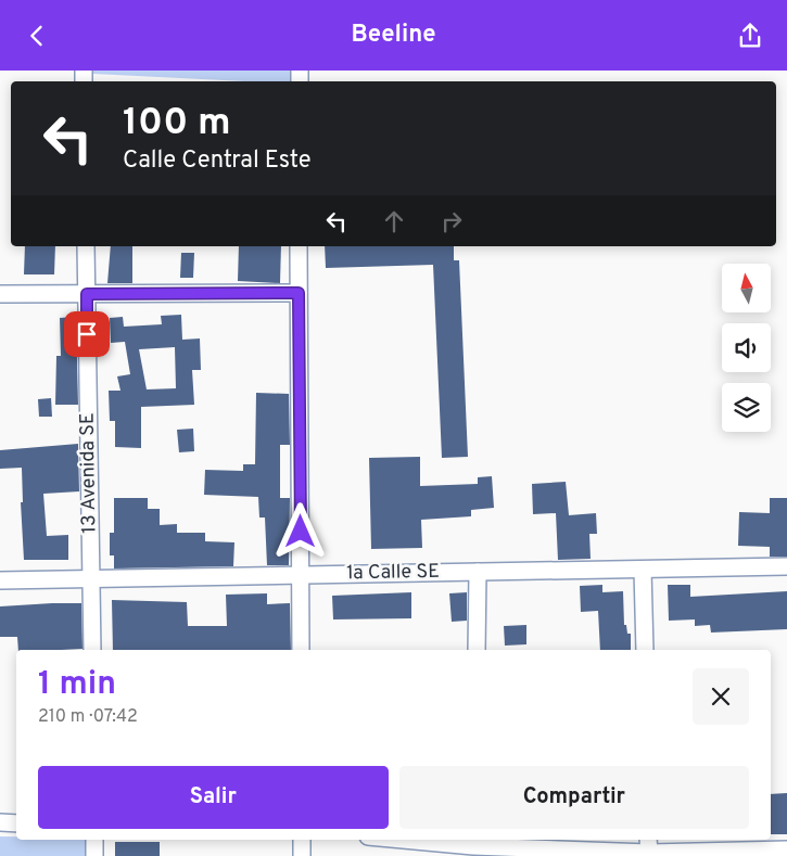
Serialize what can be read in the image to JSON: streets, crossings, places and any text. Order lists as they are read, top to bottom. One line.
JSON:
{"streets":{"street":["13 Avenida SE","1a Calle SE"]},"crossings":[["13 Avenida SE","1a Calle SE"]],"north":"top","page":{"header":"Beeline","turn":["100 m","Calle Central Este"],"heading":["1 min","210 m · 07:42"],"buttons":["Salir","Compartir"]}}
